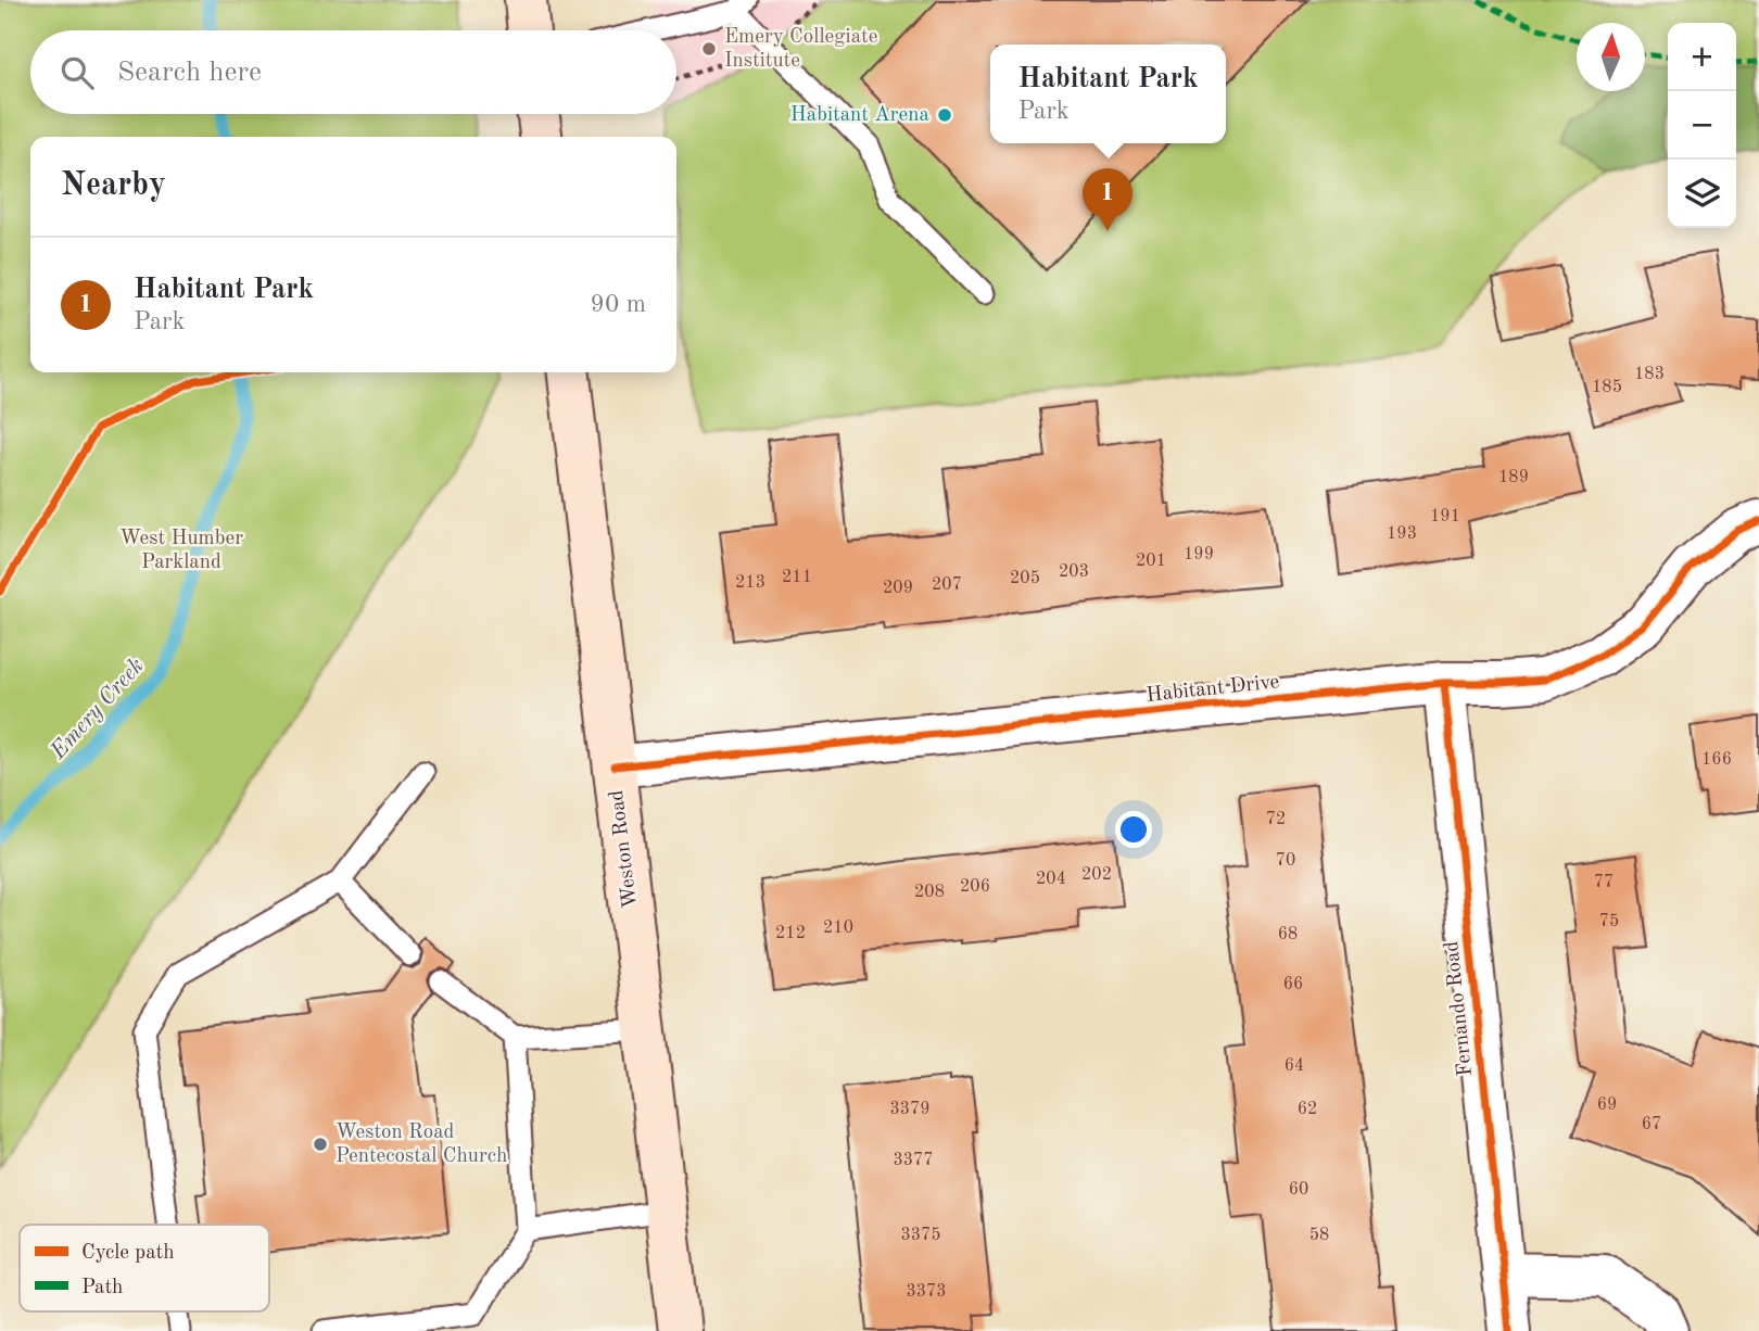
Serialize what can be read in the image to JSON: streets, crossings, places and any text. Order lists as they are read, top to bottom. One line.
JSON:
{"streets":{"main road":["Weston Road"],"street":["Habitant Drive","Fernando Road"]},"crossings":[["Habitant Drive","Weston Road"],["Habitant Drive","Fernando Road"]],"water":["Emery Creek"],"parks":["West Humber Parkland"],"places":["Emery Collegiate Institute","Habitant Arena","Weston Road Pentecostal Church"],"house_numbers":["183","185","189","191","193","199","201","203","211","205","213","207","209","166","72","70","202","204","77","206","208","75","210","212","68","66","64","69","3379","62","67","3377","60","3375","58","3373"],"legend":["Cycle path","Path"],"north":"top","page":{"map_buttons":["+","−"],"search":"Search here","popup":["Habitant Park","Park"],"heading":"Nearby","pins":"1","list":[{"mark":"1","name":"Habitant Park","note":"Park","value":"90 m"}]}}
